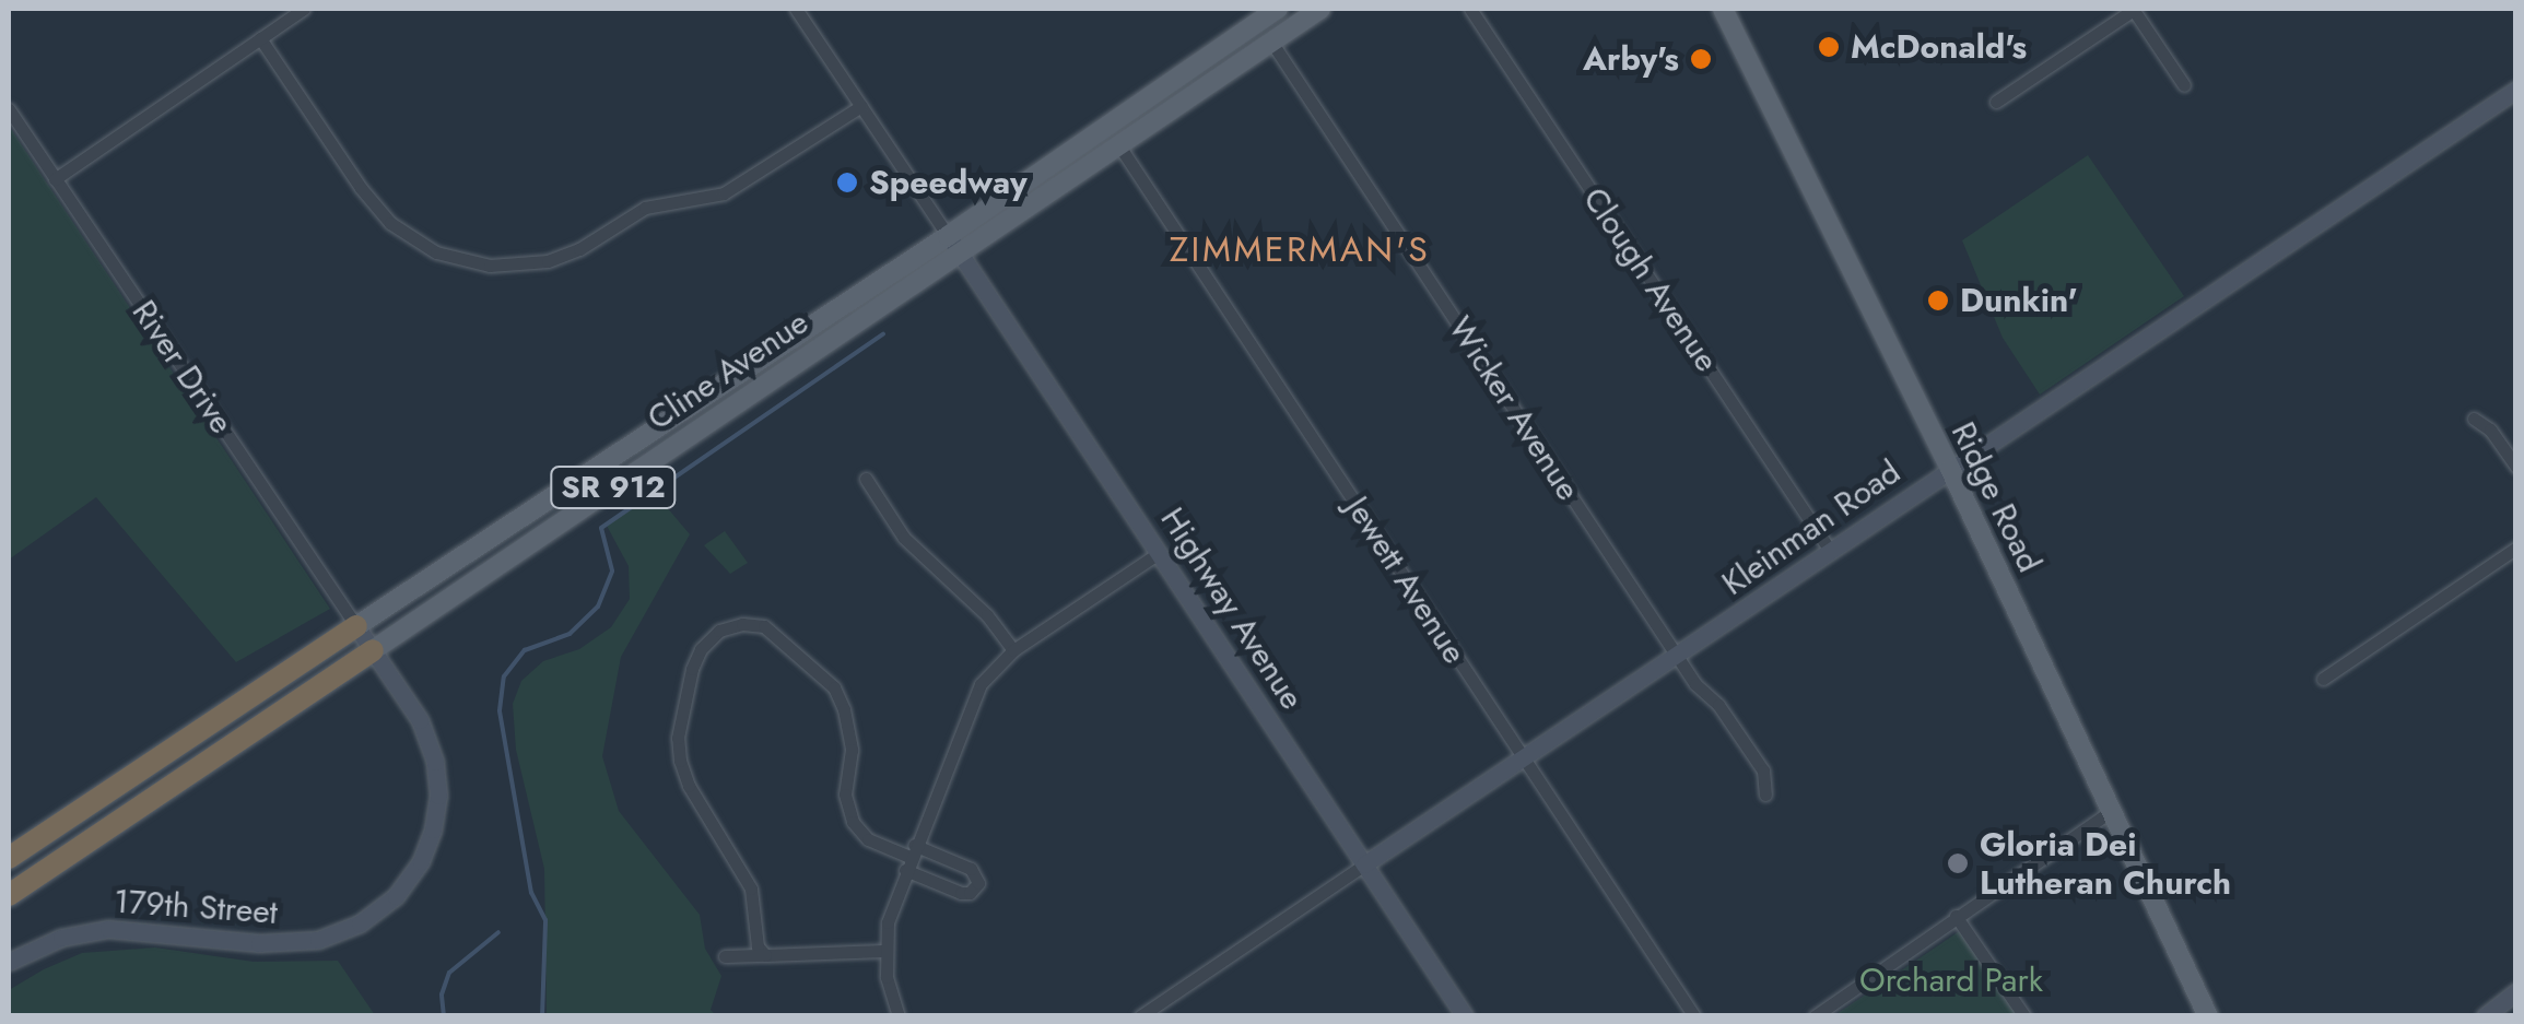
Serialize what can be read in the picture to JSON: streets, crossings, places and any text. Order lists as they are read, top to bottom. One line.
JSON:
{"streets":{"highway":["Cline Avenue","SR 912"],"main road":["Ridge Road"],"street":["Clough Avenue","River Drive","Wicker Avenue","Kleinman Road","Jewett Avenue","Highway Avenue","179th Street"]},"crossings":[["Clough Avenue","Kleinman Road"],["River Drive","Cline Avenue"],["River Drive","179th Street"],["Cline Avenue","Wicker Avenue"],["Cline Avenue","Jewett Avenue"],["Cline Avenue","Highway Avenue"],["Cline Avenue","179th Street"],["Wicker Avenue","Kleinman Road"],["Ridge Road","Kleinman Road"],["Kleinman Road","Jewett Avenue"],["Kleinman Road","Highway Avenue"]],"districts":["ZIMMERMAN'S"],"parks":["Orchard Park"],"places":["McDonald's","Arby's","Speedway","Dunkin'","Gloria Dei Lutheran Church"]}
